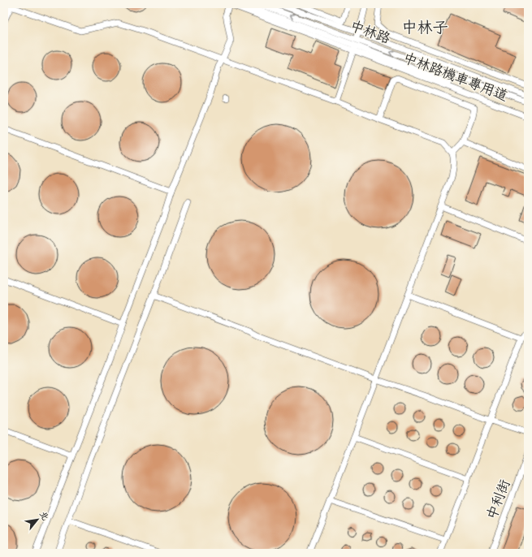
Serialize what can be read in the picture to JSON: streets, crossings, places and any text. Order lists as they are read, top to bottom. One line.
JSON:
{"streets":{"street":["中林路","中林路機車專用道","中利街"]},"crossings":[["中林路","中林路機車專用道"]],"districts":["中林子"],"north":"top right"}
